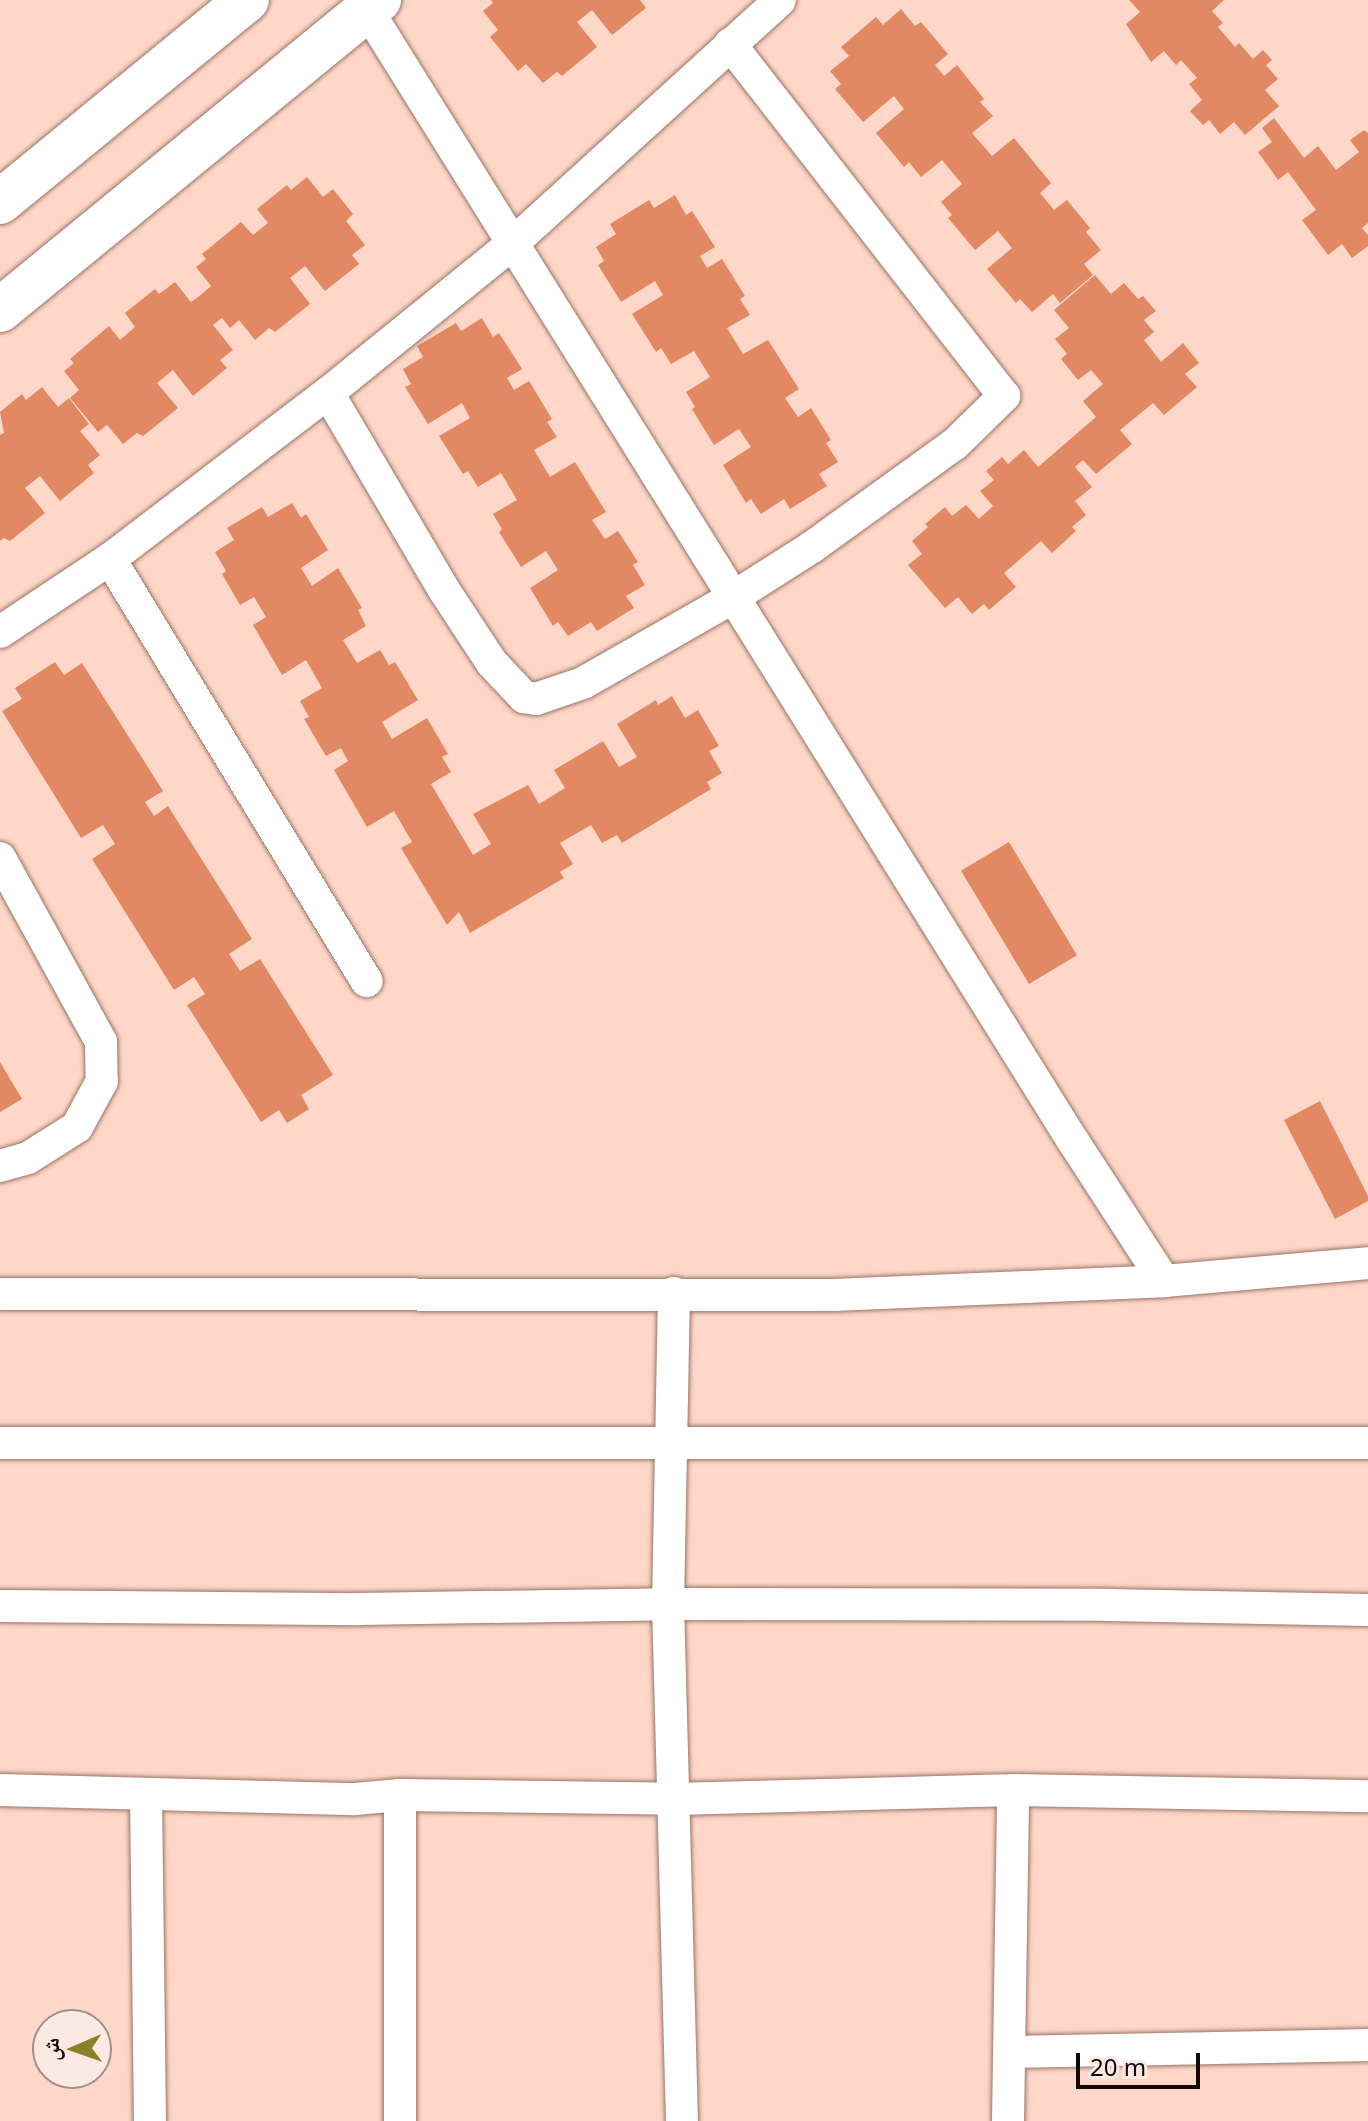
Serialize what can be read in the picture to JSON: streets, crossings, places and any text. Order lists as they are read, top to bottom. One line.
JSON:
{"scale_bar":"20 m","north":"left"}
